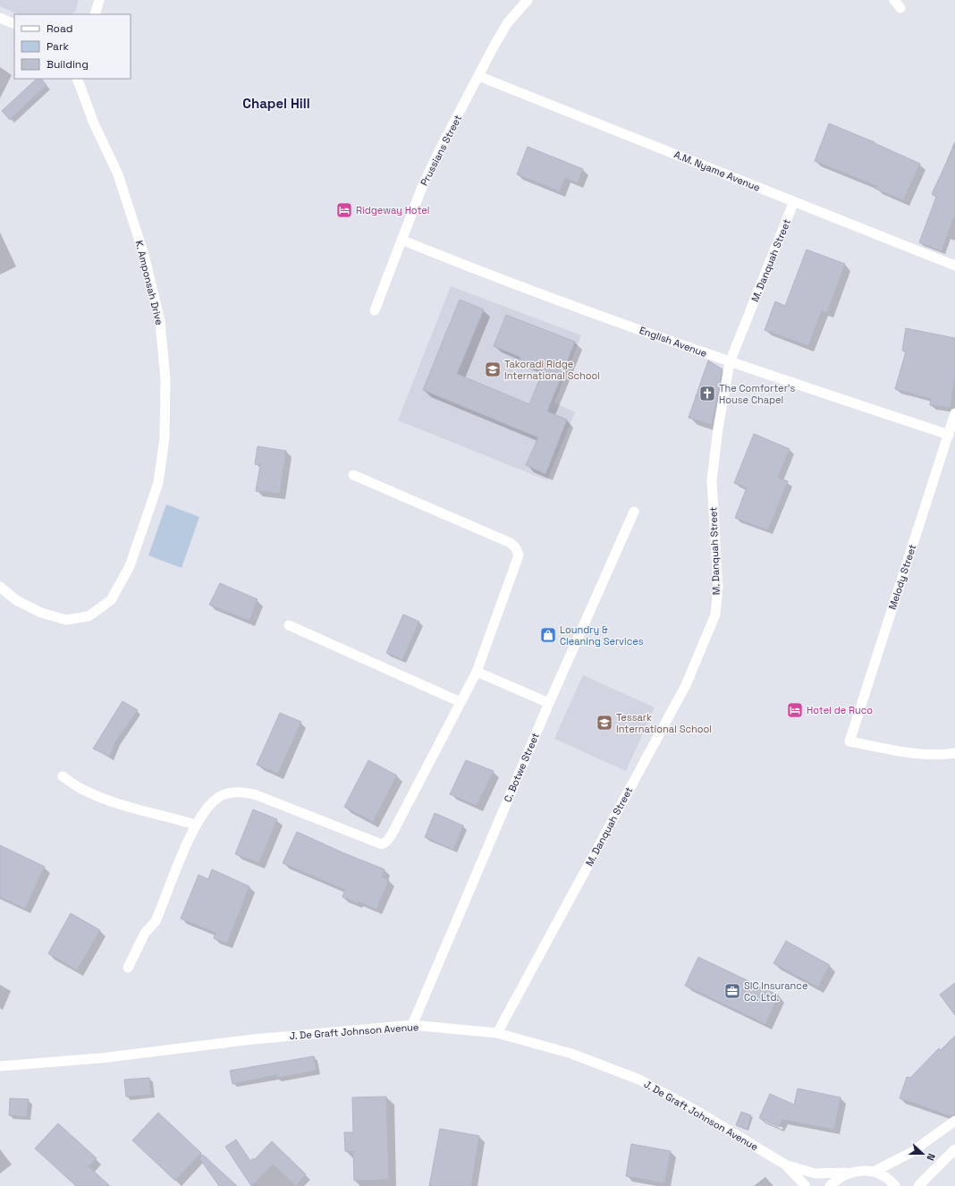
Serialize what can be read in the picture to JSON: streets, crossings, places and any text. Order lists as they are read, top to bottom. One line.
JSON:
{"streets":{"street":["Prussians Street","A.M. Nyame Avenue","M. Danquah Street","K. Amponsah Drive","English Avenue","Melody Street","C. Botwe Street","J. De Graft Johnson Avenue"]},"crossings":[["Prussians Street","A.M. Nyame Avenue"],["Prussians Street","English Avenue"],["A.M. Nyame Avenue","M. Danquah Street"],["M. Danquah Street","English Avenue"],["M. Danquah Street","J. De Graft Johnson Avenue"],["English Avenue","Melody Street"],["C. Botwe Street","J. De Graft Johnson Avenue"]],"districts":["Chapel Hill"],"places":{"hotel":["Ridgeway Hotel","Hotel de Ruco"],"school or university":["Takoradi Ridge International School","Tessark International School"],"church":["The Comforter's House Chapel"],"shop":["Loundry & Cleaning Services"],"office":["SIC Insurance Co. Ltd."]},"legend":["Road","Park","Building"],"north":"right"}
